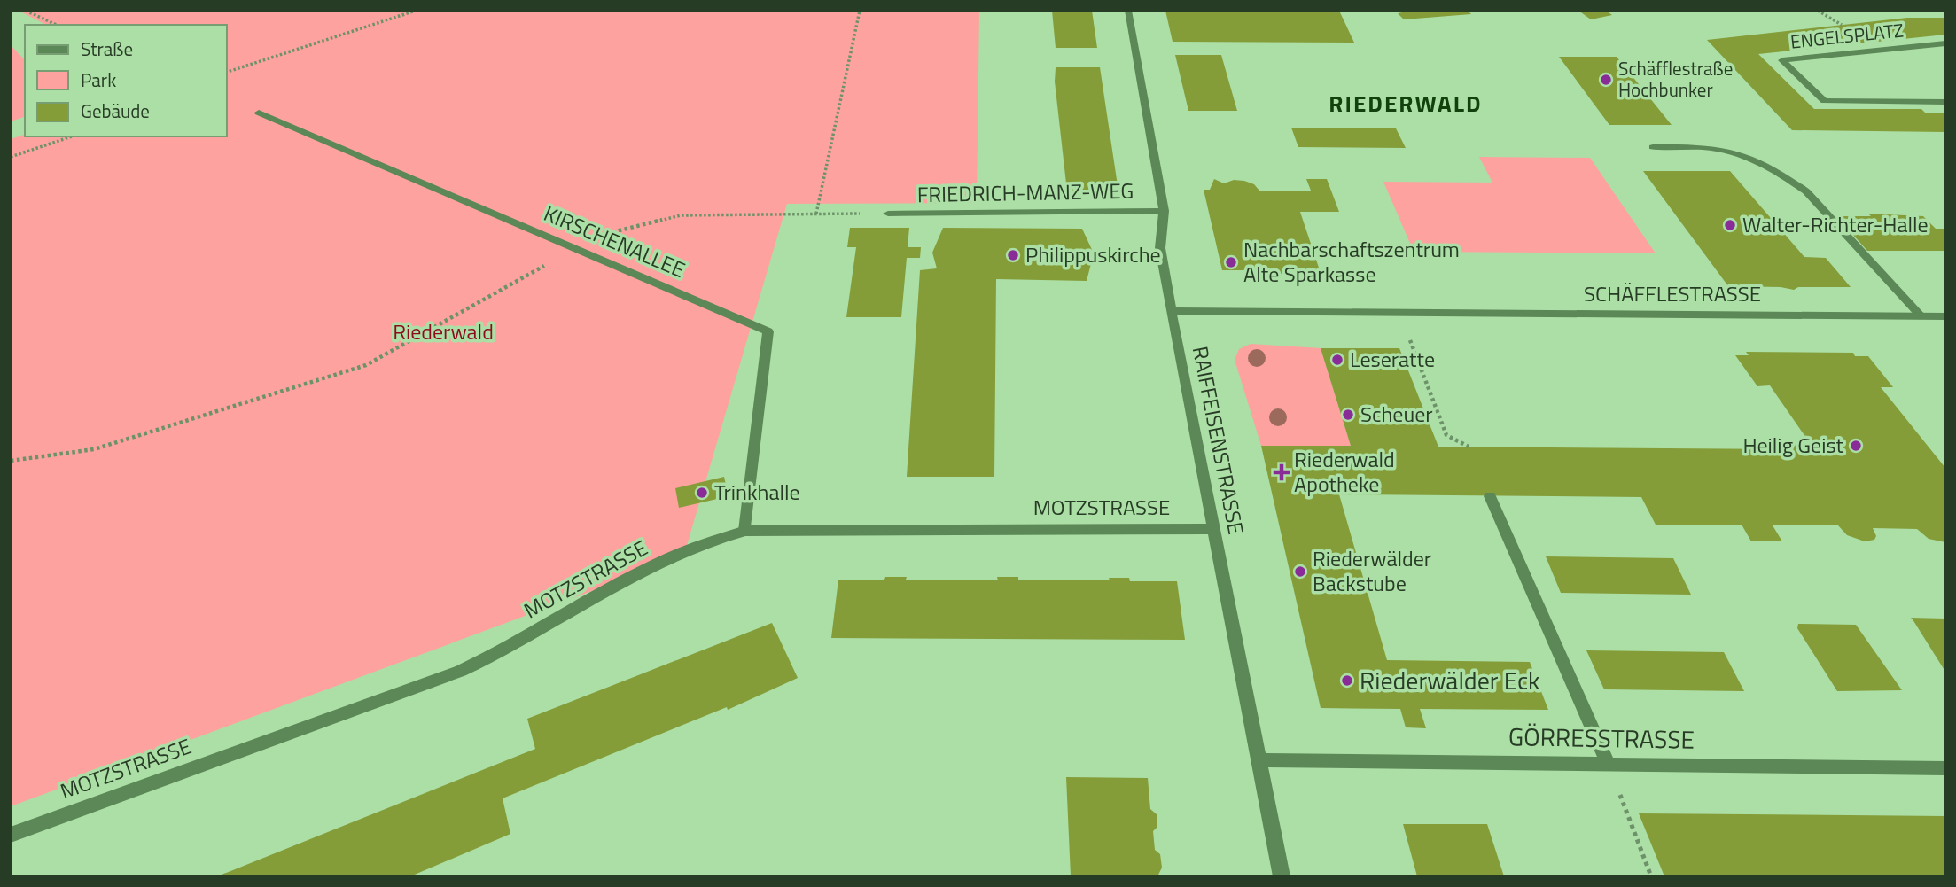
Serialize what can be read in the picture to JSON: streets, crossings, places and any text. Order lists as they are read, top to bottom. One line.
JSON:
{"streets":{"street":["ENGELSPLATZ","FRIEDRICH-MANZ-WEG","KIRSCHENALLEE","SCHÄFFLESTRASSE","RAIFFEISENSTRASSE","MOTZSTRASSE","GÖRRESSTRASSE"]},"crossings":[["FRIEDRICH-MANZ-WEG","RAIFFEISENSTRASSE"],["KIRSCHENALLEE","MOTZSTRASSE"],["SCHÄFFLESTRASSE","RAIFFEISENSTRASSE"],["RAIFFEISENSTRASSE","MOTZSTRASSE"],["RAIFFEISENSTRASSE","GÖRRESSTRASSE"]],"districts":["RIEDERWALD"],"parks":["Riederwald"],"places":{"other":["Schäfflestraße Hochbunker","Walter-Richter-Halle","Philippuskirche","Nachbarschaftszentrum Alte Sparkasse","Leseratte","Scheuer","Heilig Geist","Trinkhalle","Riederwälder Backstube","Riederwälder Eck"],"health":["Riederwald Apotheke"]},"legend":["Straße","Park","Gebäude"]}
